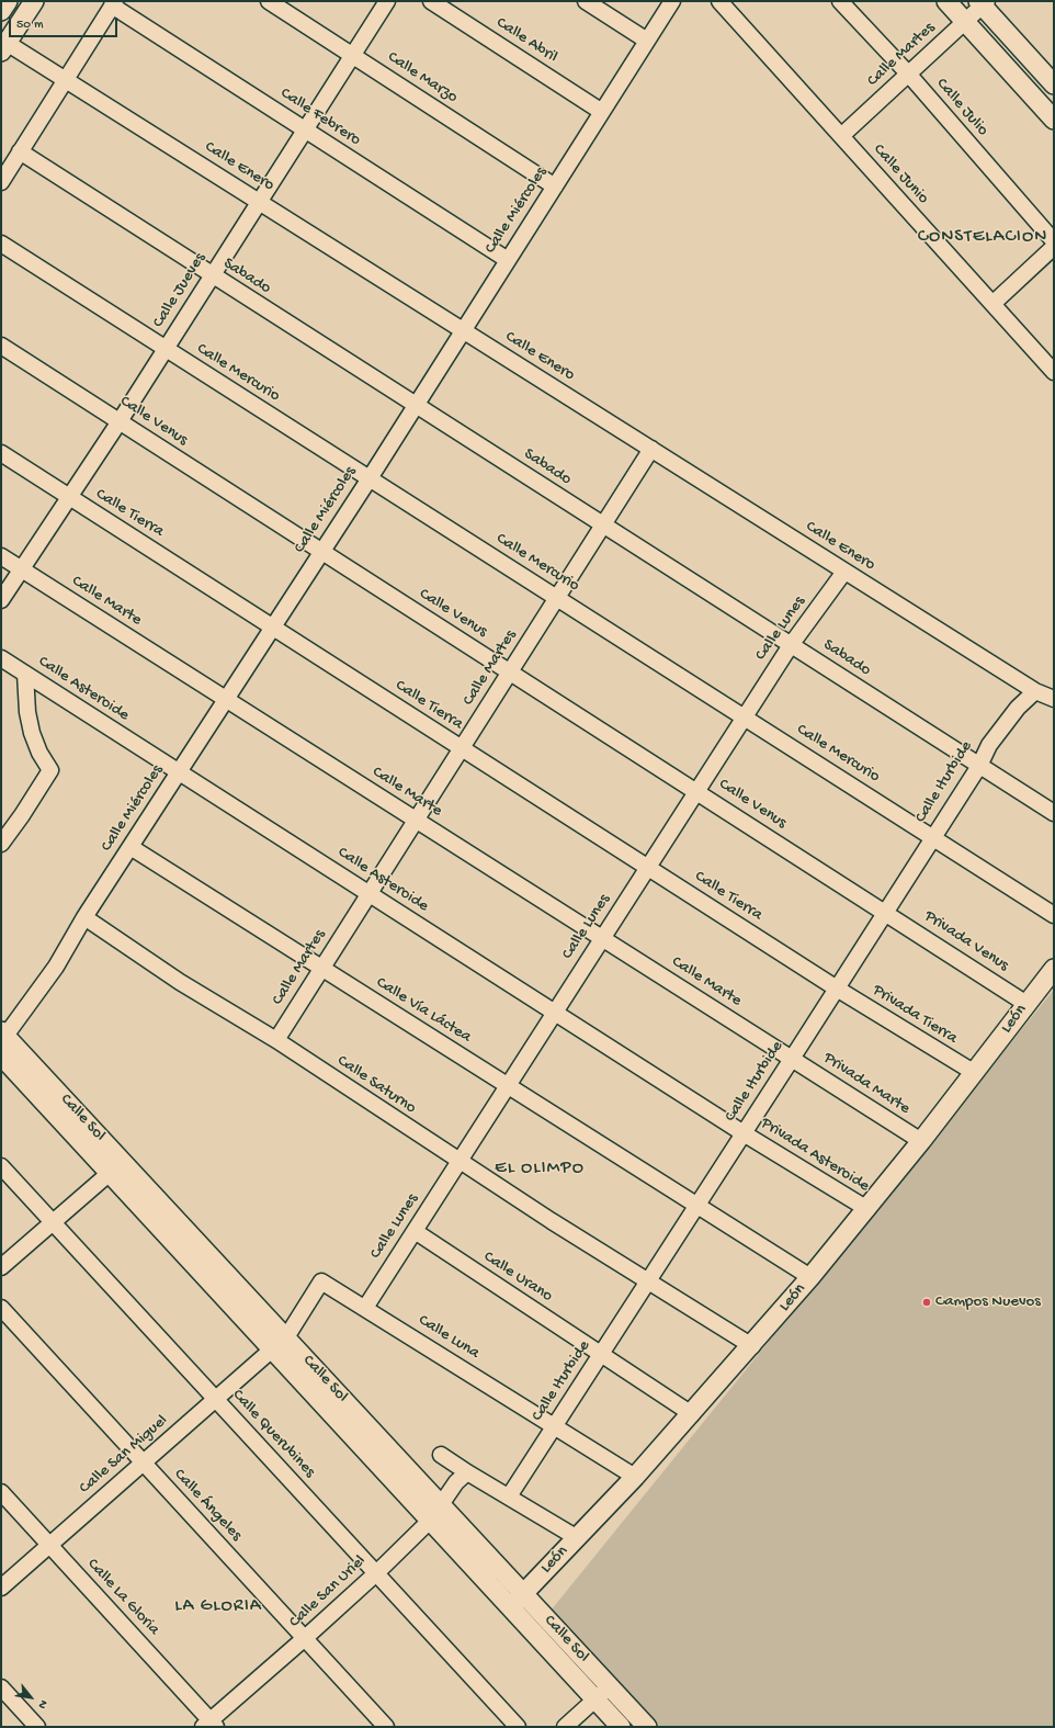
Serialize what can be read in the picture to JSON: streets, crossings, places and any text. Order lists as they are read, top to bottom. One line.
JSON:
{"streets":{"street":["Calle Abril","Calle Martes","Calle Marzo","Calle Julio","Calle Febrero","Calle Enero","Calle Junio","Calle Miércoles","Sabado","Calle Jueves","Calle Mercurio","Calle Venus","Calle Tierra","Calle Marte","Calle Lunes","Calle Asteroide","Calle Iturbide","Privada Venus","Calle Vía Láctea","Privada Tierra","León","Privada Marte","Calle Saturno","Calle Sol","Privada Asteroide","Calle Urano","Calle Luna","Calle Querubines","Calle San Miguel","Calle Ángeles","Calle San Uriel","Calle La Gloria"]},"crossings":[["Calle Abril","Calle Miércoles"],["Calle Martes","Calle Julio"],["Calle Martes","Calle Enero"],["Calle Martes","Calle Junio"],["Calle Martes","Sabado"],["Calle Martes","Calle Mercurio"],["Calle Martes","Calle Venus"],["Calle Martes","Calle Tierra"],["Calle Martes","Calle Marte"],["Calle Martes","Calle Asteroide"],["Calle Martes","Calle Vía Láctea"],["Calle Martes","Calle Saturno"],["Calle Marzo","Calle Miércoles"],["Calle Marzo","Calle Jueves"],["Calle Febrero","Calle Miércoles"],["Calle Febrero","Calle Jueves"],["Calle Enero","Calle Miércoles"],["Calle Enero","Calle Jueves"],["Calle Enero","Calle Lunes"],["Calle Enero","Calle Iturbide"],["Calle Miércoles","Sabado"],["Calle Miércoles","Calle Mercurio"],["Calle Miércoles","Calle Venus"],["Calle Miércoles","Calle Tierra"],["Calle Miércoles","Calle Marte"],["Calle Miércoles","Calle Asteroide"],["Calle Miércoles","Calle Vía Láctea"],["Calle Miércoles","Calle Saturno"],["Calle Miércoles","Calle Sol"],["Sabado","Calle Jueves"],["Sabado","Calle Lunes"],["Sabado","Calle Iturbide"],["Calle Jueves","Calle Mercurio"],["Calle Jueves","Calle Venus"],["Calle Jueves","Calle Tierra"],["Calle Jueves","Calle Marte"],["Calle Mercurio","Calle Lunes"],["Calle Mercurio","Calle Iturbide"],["Calle Venus","Calle Lunes"],["Calle Venus","Calle Iturbide"],["Calle Venus","Privada Venus"],["Calle Tierra","Calle Lunes"],["Calle Tierra","Calle Iturbide"],["Calle Tierra","Privada Tierra"],["Calle Marte","Calle Lunes"],["Calle Marte","Calle Iturbide"],["Calle Marte","Privada Marte"],["Calle Lunes","Calle Asteroide"],["Calle Lunes","Calle Vía Láctea"],["Calle Lunes","Calle Saturno"],["Calle Lunes","Calle Urano"],["Calle Lunes","Calle Luna"],["Calle Asteroide","Calle Iturbide"],["Calle Asteroide","Privada Asteroide"],["Calle Iturbide","Privada Venus"],["Calle Iturbide","Calle Vía Láctea"],["Calle Iturbide","Privada Tierra"],["Calle Iturbide","Privada Marte"],["Calle Iturbide","Calle Saturno"],["Calle Iturbide","Privada Asteroide"],["Calle Iturbide","Calle Urano"],["Calle Iturbide","Calle Luna"],["Privada Venus","León"],["Calle Vía Láctea","León"],["Privada Tierra","León"],["León","Privada Marte"],["León","Calle Saturno"],["León","Calle Sol"],["León","Privada Asteroide"],["León","Calle Urano"],["León","Calle Luna"],["Calle Sol","Calle Luna"],["Calle Sol","Calle San Miguel"],["Calle Sol","Calle San Uriel"],["Calle Querubines","Calle San Miguel"],["Calle Querubines","Calle San Uriel"],["Calle San Miguel","Calle Ángeles"],["Calle San Miguel","Calle La Gloria"],["Calle Ángeles","Calle San Uriel"],["Calle San Uriel","Calle La Gloria"]],"districts":["CONSTELACION","EL OLIMPO","LA GLORIA"],"places":["Campos Nuevos"],"scale_bar":"50 m","north":"bottom right"}
